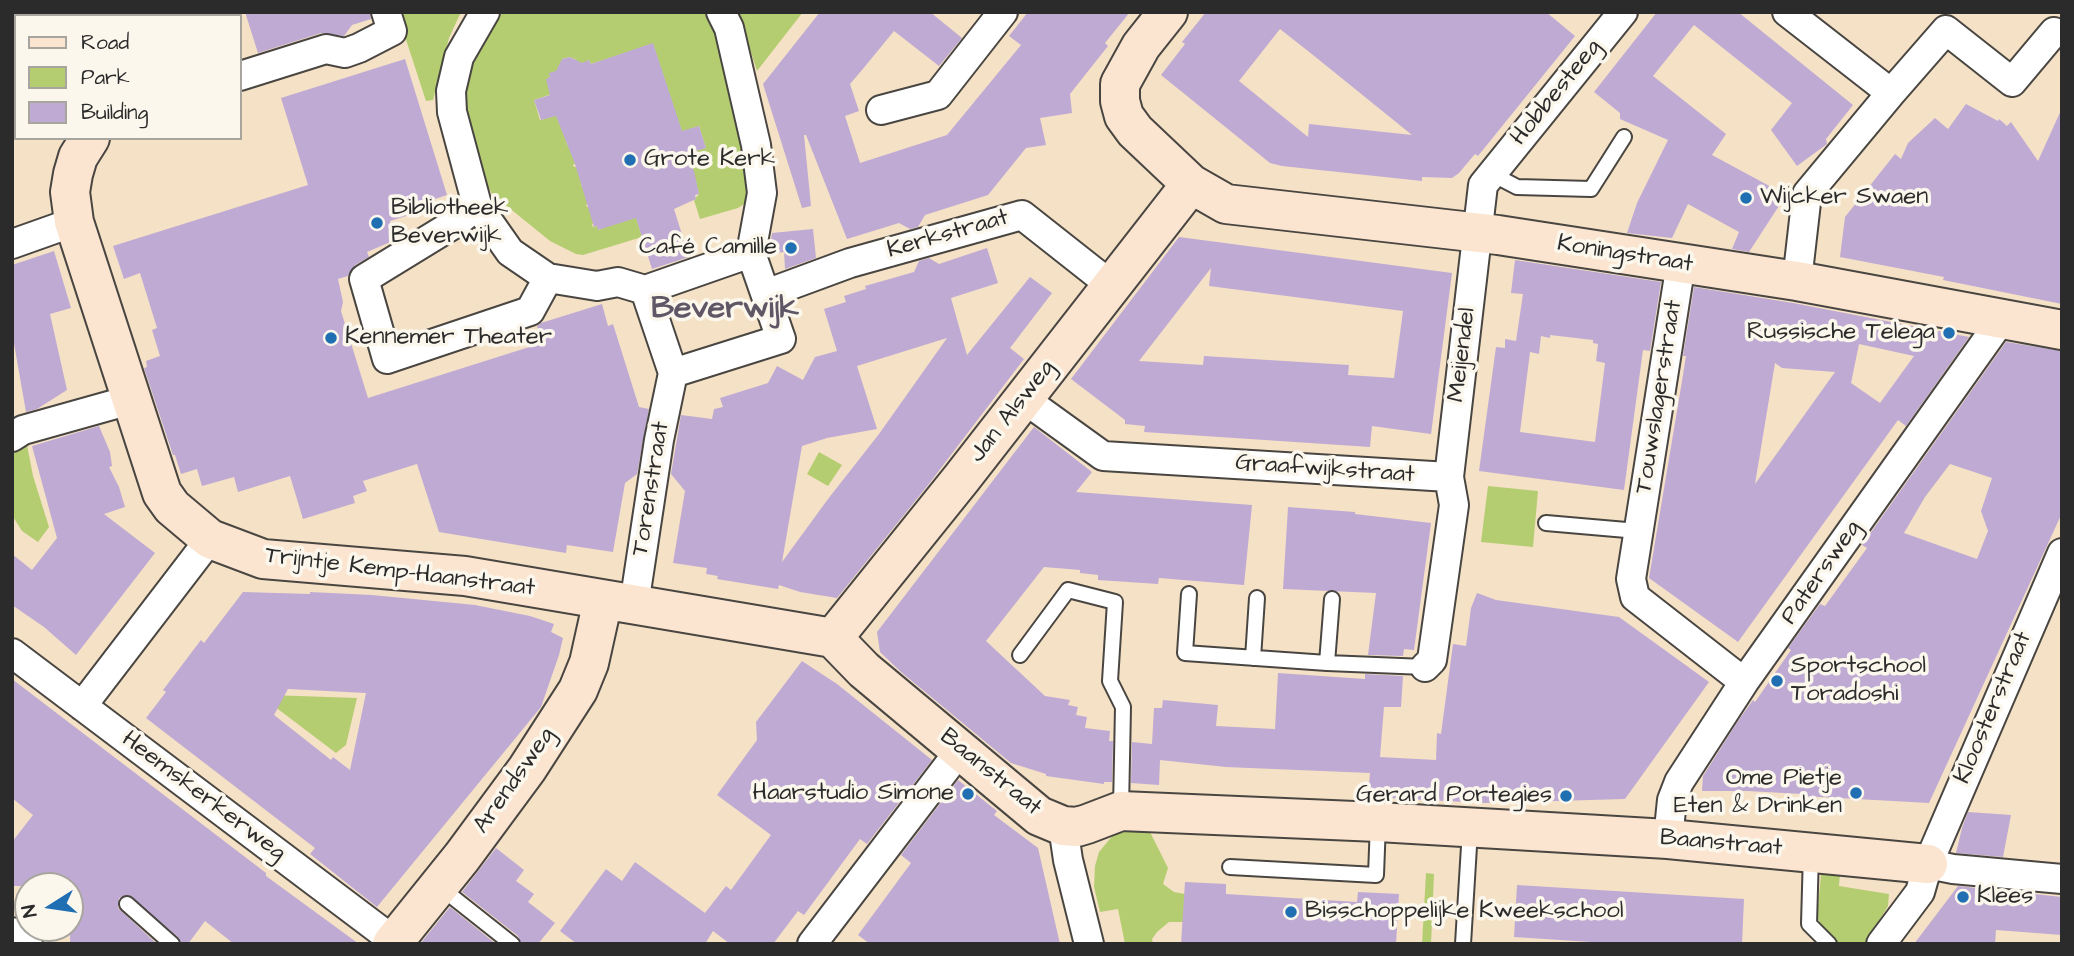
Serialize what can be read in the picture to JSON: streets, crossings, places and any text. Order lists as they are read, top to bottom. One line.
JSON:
{"streets":{"street":["Hobbesteeg","Kerkstraat","Koningstraat","Meijendel","Touwslagerstraat","Jan Alsweg","Graafwijkstraat","Torenstraat","Trijntje Kemp-Haanstraat","Patersweg","Kloosterstraat","Baanstraat","Arendsweg","Heemskerkerweg"]},"crossings":[["Hobbesteeg","Koningstraat"],["Hobbesteeg","Meijendel"],["Kerkstraat","Jan Alsweg"],["Koningstraat","Meijendel"],["Koningstraat","Touwslagerstraat"],["Koningstraat","Jan Alsweg"],["Koningstraat","Patersweg"],["Meijendel","Graafwijkstraat"],["Touwslagerstraat","Patersweg"],["Jan Alsweg","Graafwijkstraat"],["Jan Alsweg","Baanstraat"],["Torenstraat","Trijntje Kemp-Haanstraat"],["Torenstraat","Arendsweg"],["Trijntje Kemp-Haanstraat","Arendsweg"],["Patersweg","Baanstraat"],["Kloosterstraat","Baanstraat"],["Arendsweg","Heemskerkerweg"]],"districts":["Beverwijk"],"places":["Grote Kerk","Wijcker Swaen","Bibliotheek Beverwijk","Café Camille","Russische Telega","Kennemer Theater","Sportschool Toradoshi","Ome Pietje Eten & Drinken","Haarstudio Simone","Gerard Portegies","Klees","Bisschoppelijke Kweekschool"],"legend":["Road","Park","Building"],"north":"left"}
